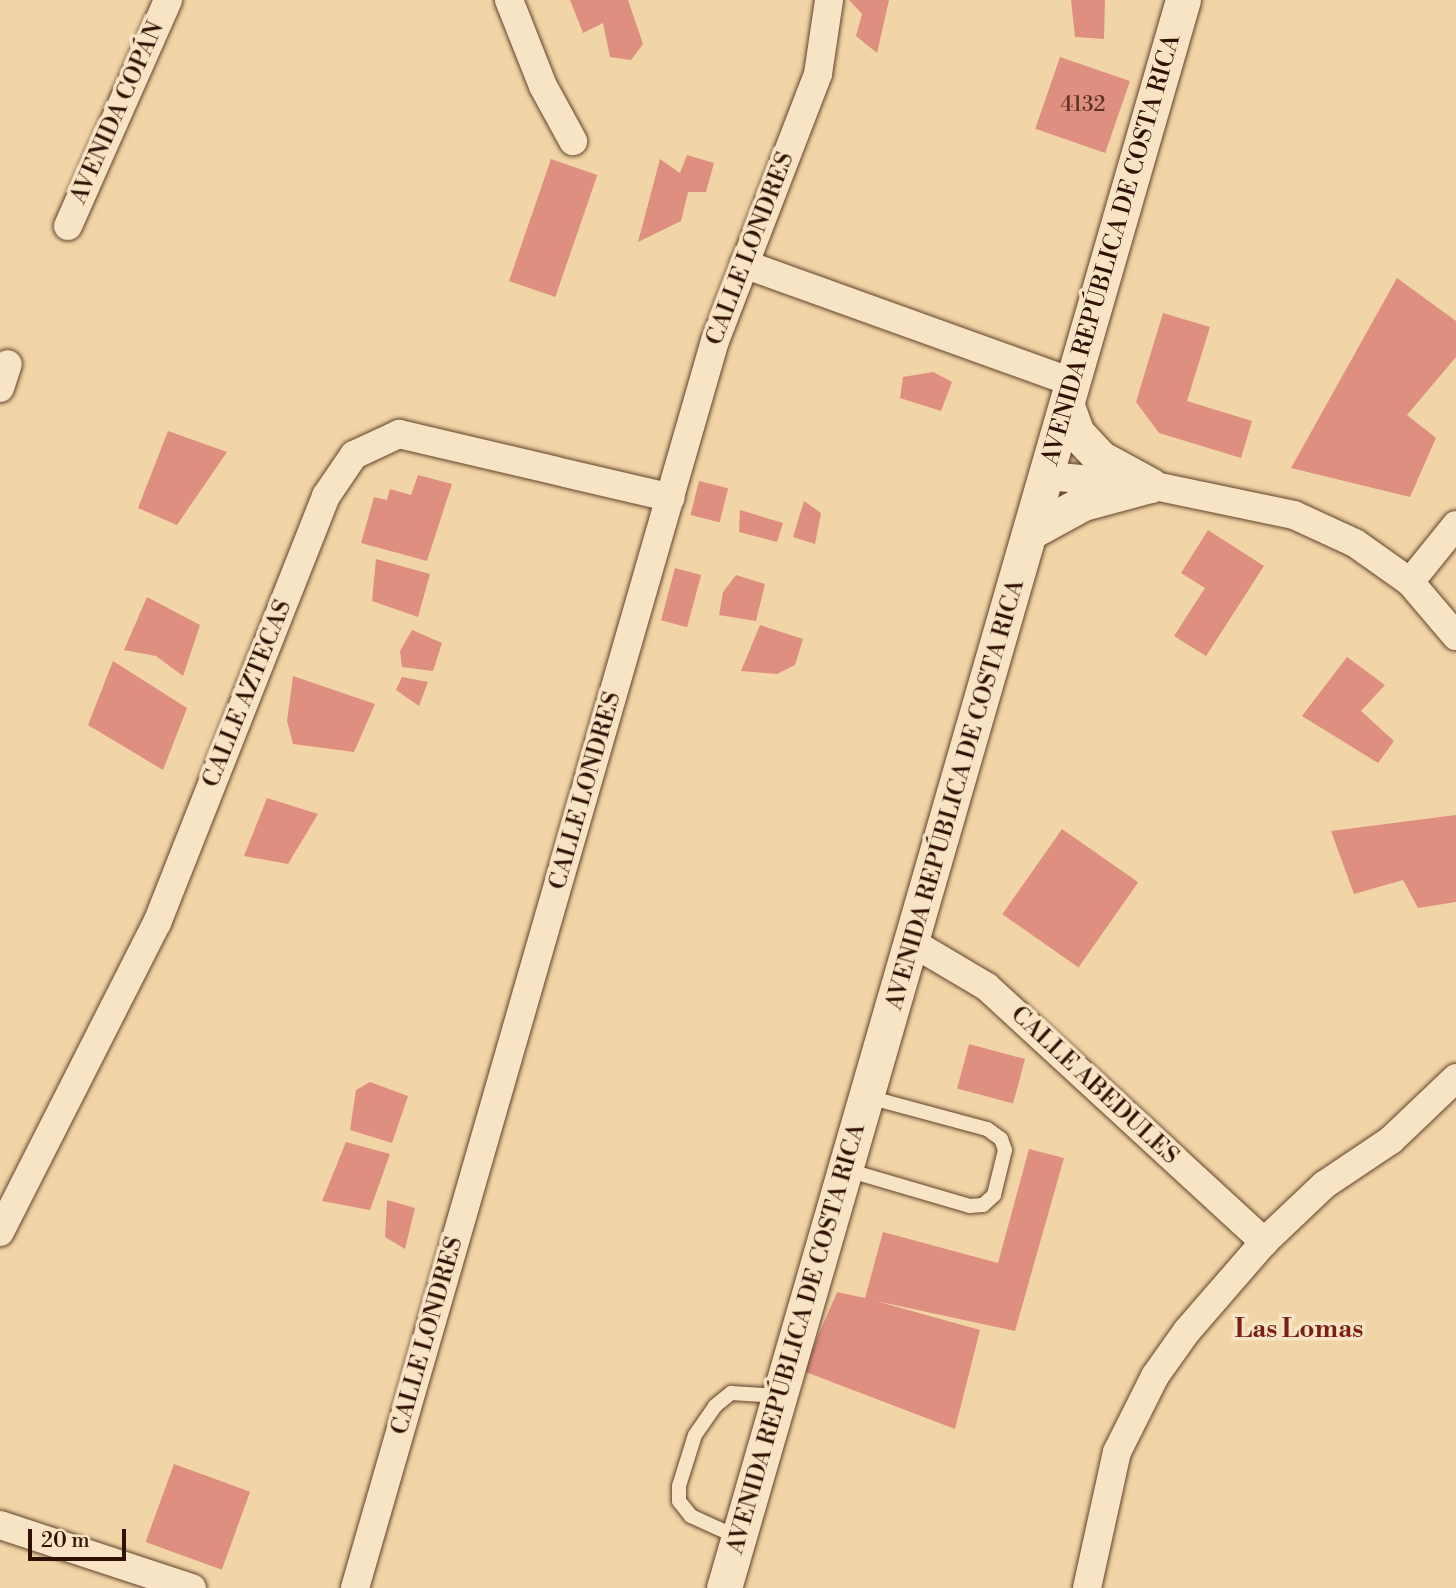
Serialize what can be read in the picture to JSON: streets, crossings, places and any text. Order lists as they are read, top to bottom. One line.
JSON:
{"streets":{"street":["AVENIDA COPÁN","CALLE LONDRES","AVENIDA REPÚBLICA DE COSTA RICA","CALLE AZTECAS","CALLE ABEDULES"]},"crossings":[["CALLE LONDRES","CALLE AZTECAS"],["AVENIDA REPÚBLICA DE COSTA RICA","CALLE ABEDULES"]],"districts":["Las Lomas"],"house_numbers":["4132"],"scale_bar":"20 m"}
